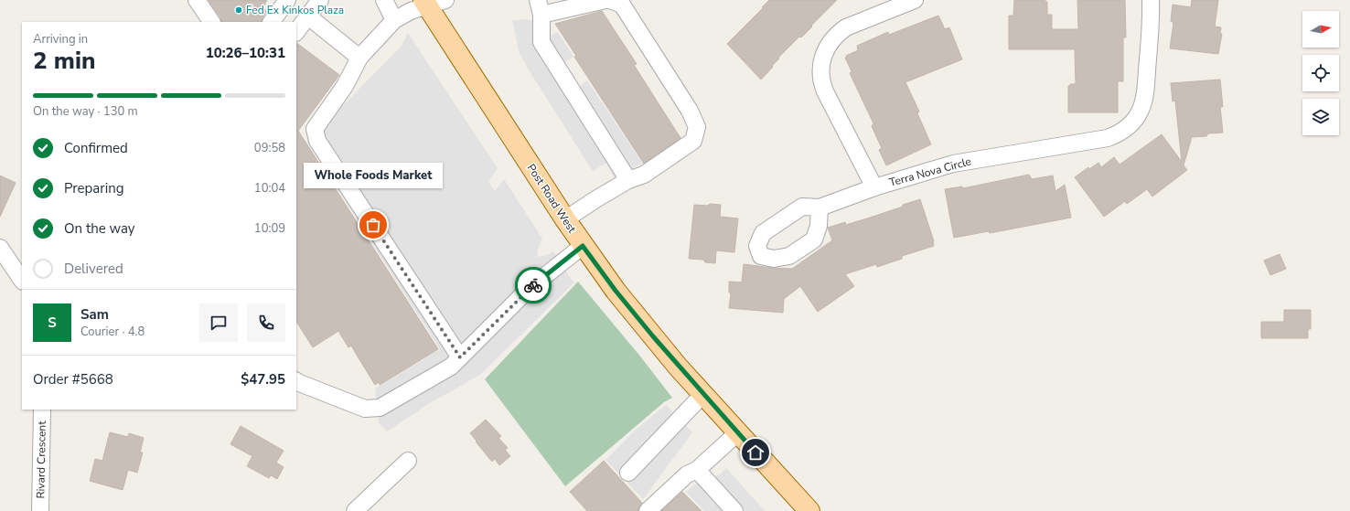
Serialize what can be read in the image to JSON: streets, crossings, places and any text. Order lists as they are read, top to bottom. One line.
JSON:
{"streets":{"main road":["Post Road West"],"street":["Terra Nova Circle","Rivard Crescent"]},"places":["Fed Ex Kinkos Plaza","Whole Foods Market"],"north":"right","page":{"heading":["2 min","Arriving in","10:26–10:31"],"panel":["Sam","Courier · 4.8","Order #5668","$47.95"],"bar":"On the way · 130 m","list":[["Confirmed","09:58"],["Preparing","10:04"],["On the way","10:09"],"Delivered"],"bubble":"Whole Foods Market","round":"S"}}
